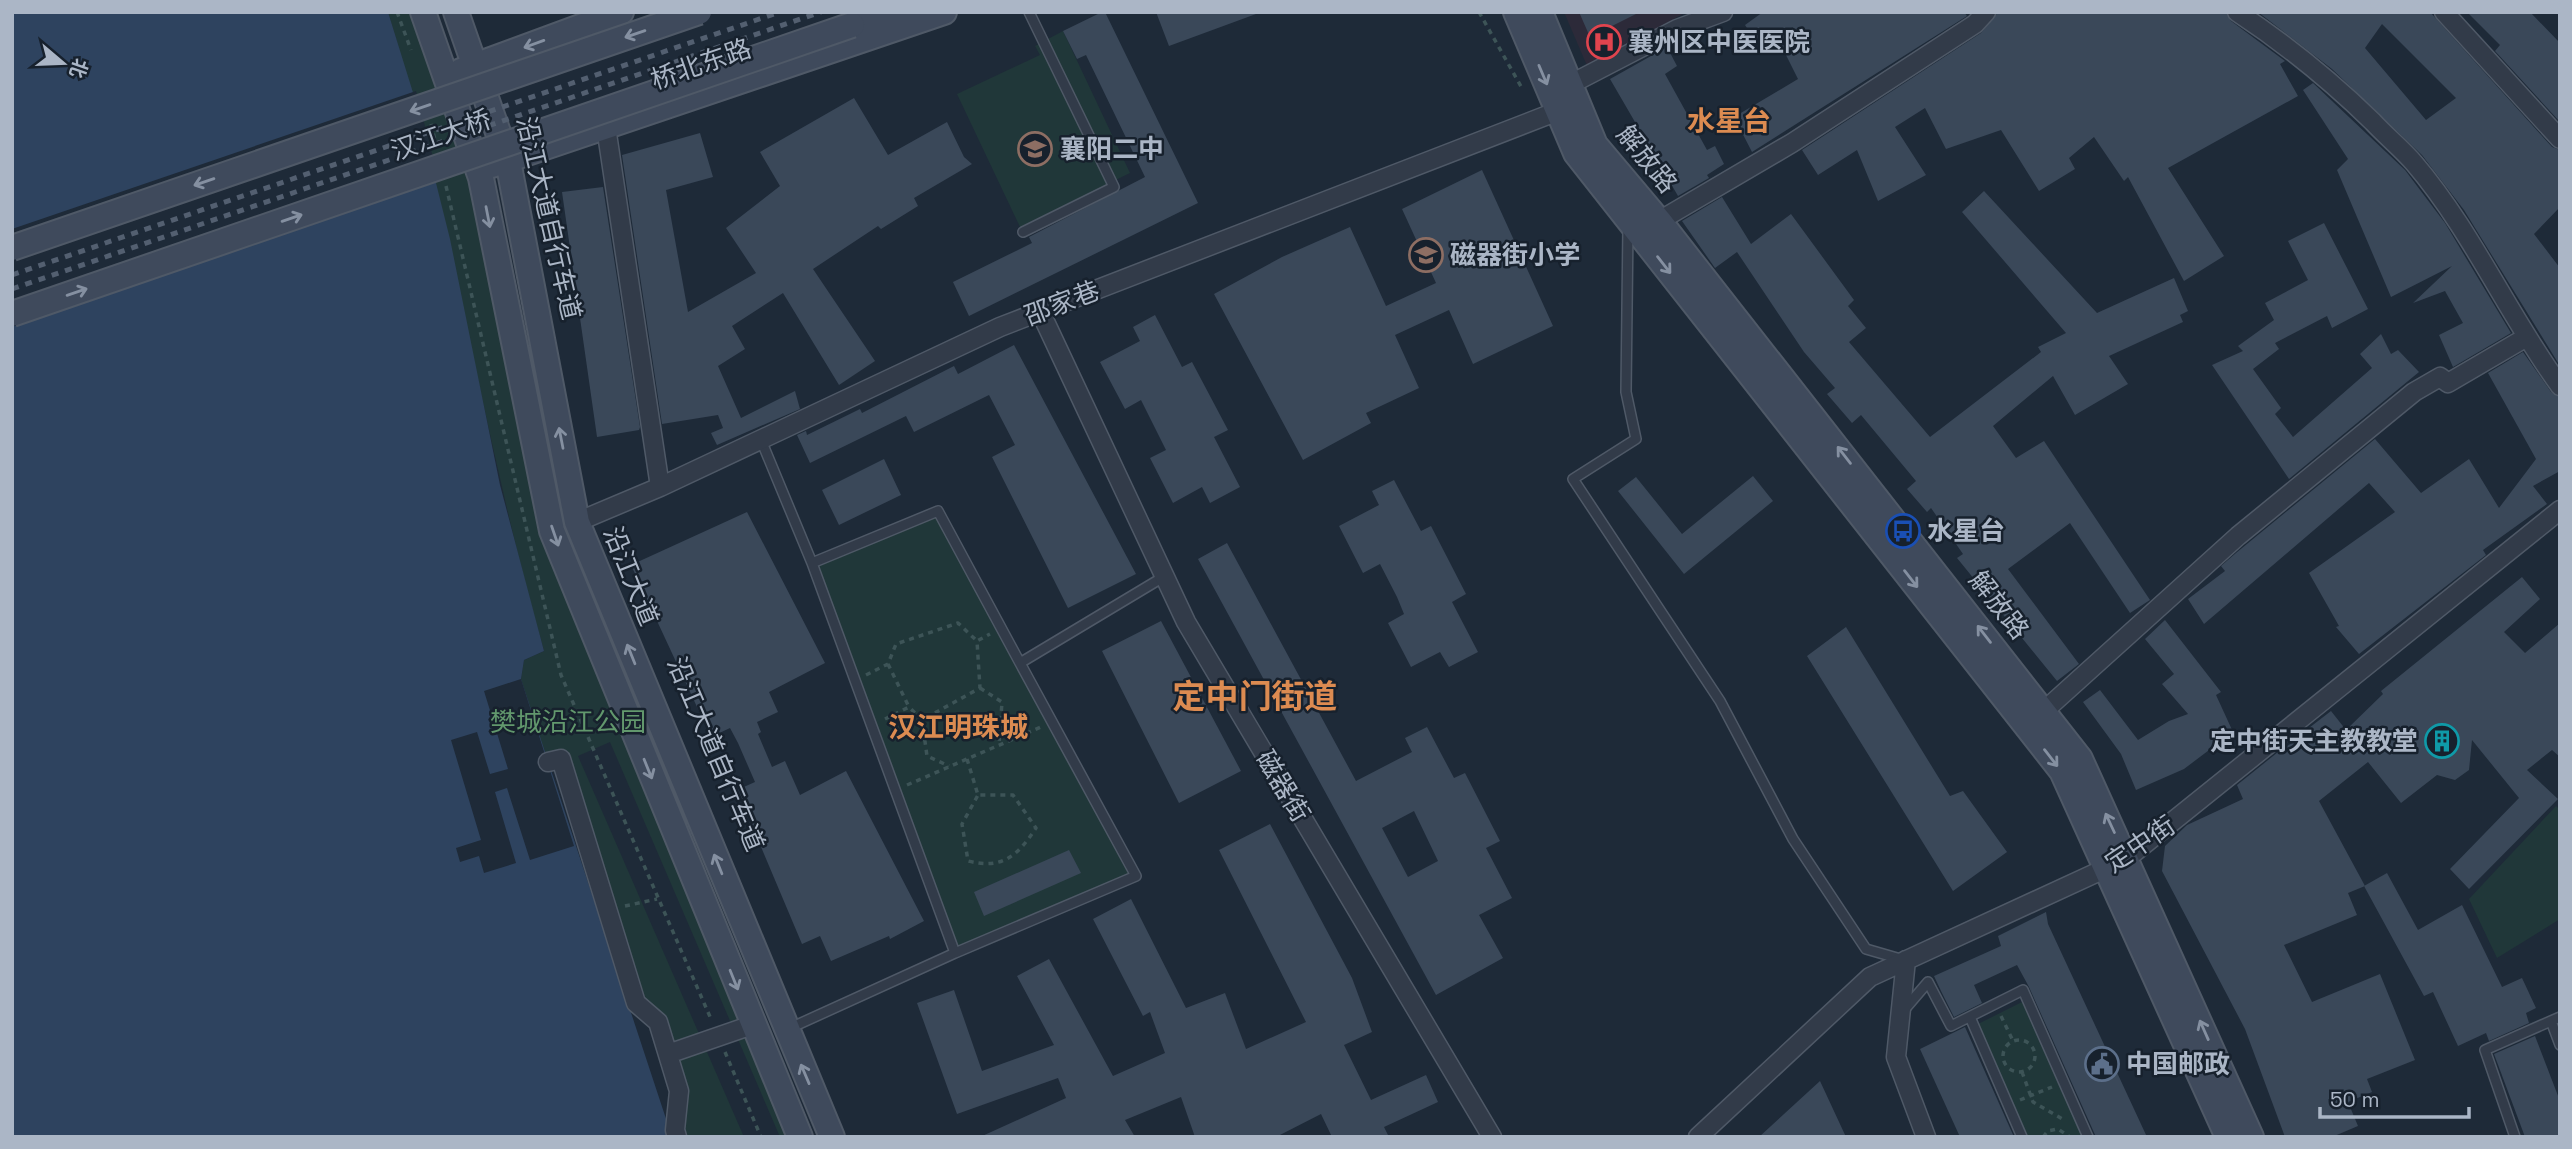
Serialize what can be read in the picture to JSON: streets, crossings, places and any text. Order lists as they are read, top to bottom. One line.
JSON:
{"streets":{"main road":["桥北东路","汉江大桥","解放路","沿江大道"],"street":["邵家巷","磁器街","定中街"]},"crossings":[["桥北东路","沿江大道"],["解放路","邵家巷"],["解放路","定中街"],["邵家巷","沿江大道"],["邵家巷","磁器街"]],"districts":["水星台","定中门街道","汉江明珠城"],"parks":["樊城沿江公园"],"places":{"hospital":["襄州区中医医院"],"school or university":["襄阳二中","磁器街小学"],"bus stop":["水星台"],"building":["定中街天主教教堂"],"public building":["中国邮政"]},"scale_bar":"50 m","north":"right"}
